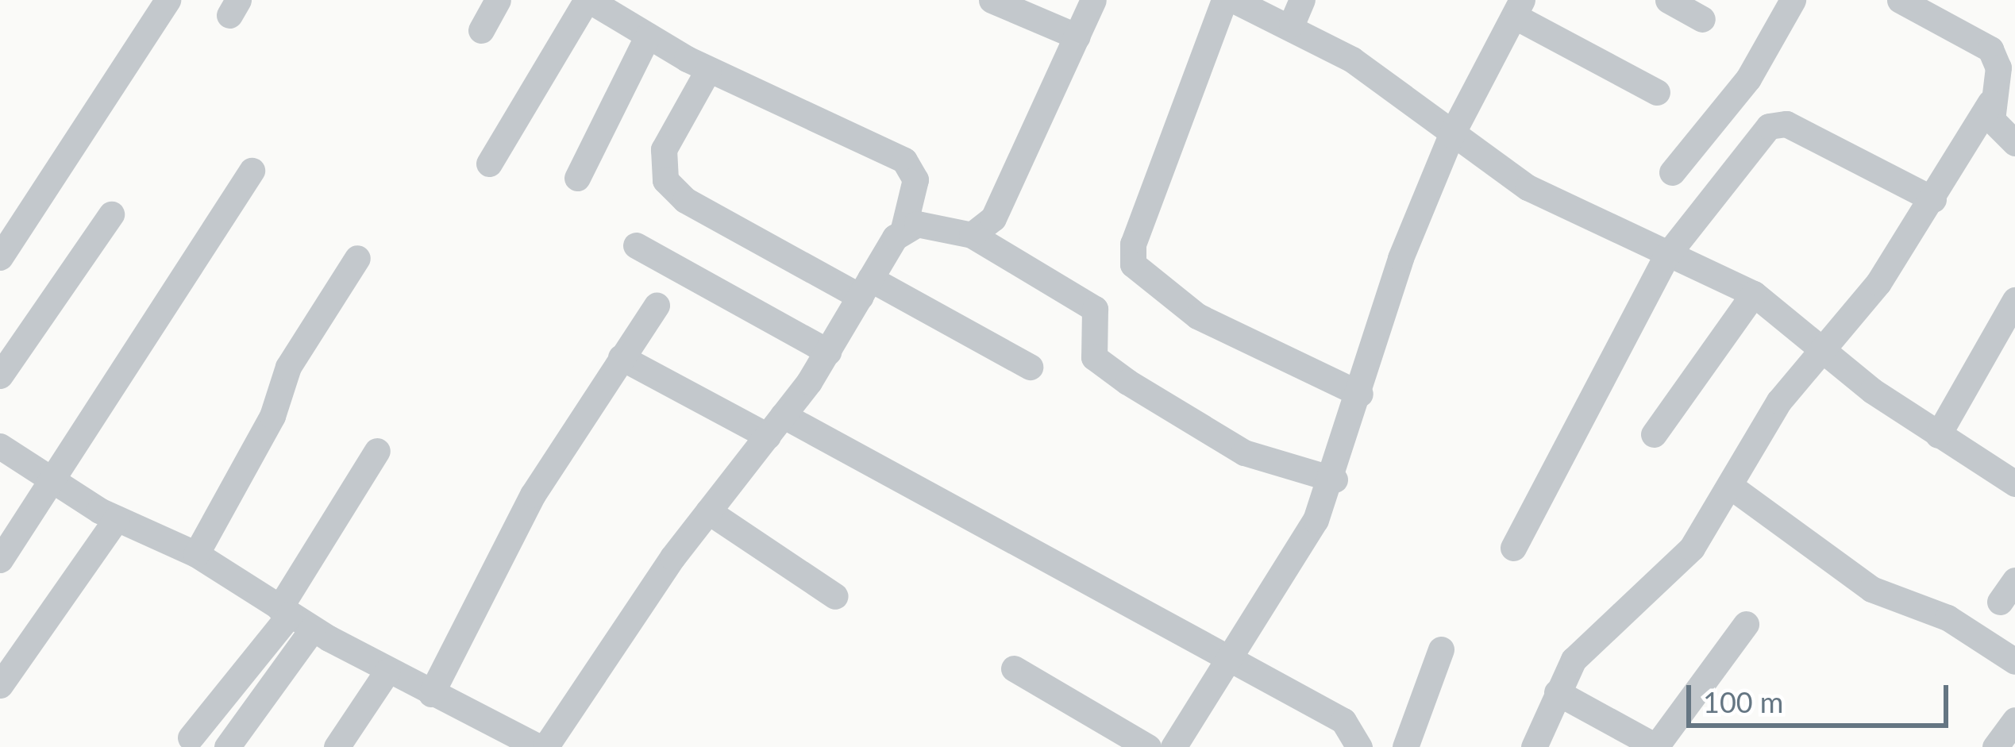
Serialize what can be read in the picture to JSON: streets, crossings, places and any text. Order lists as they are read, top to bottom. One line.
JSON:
{"scale_bar":"100 m"}
